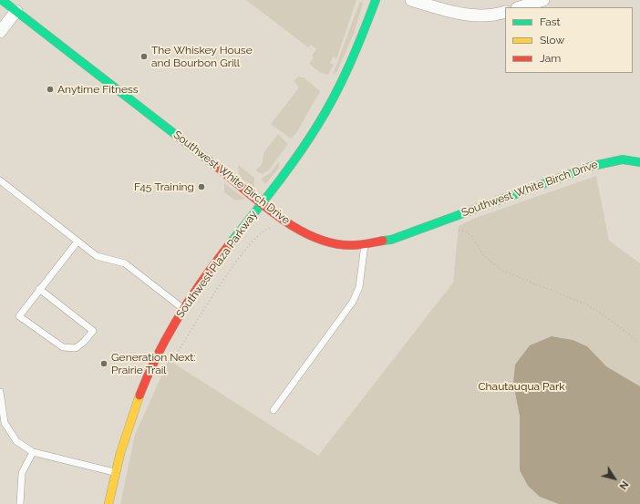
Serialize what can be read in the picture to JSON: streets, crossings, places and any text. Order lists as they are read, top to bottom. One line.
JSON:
{"streets":{"street":["Southwest White Birch Drive","Southwest Plaza Parkway"]},"crossings":[["Southwest White Birch Drive","Southwest Plaza Parkway"]],"parks":["Chautauqua Park"],"places":["The Whiskey House and Bourbon Grill","Anytime Fitness","F45 Training","Generation Next: Prairie Trail"],"legend":["Fast","Slow","Jam"],"north":"bottom right"}
